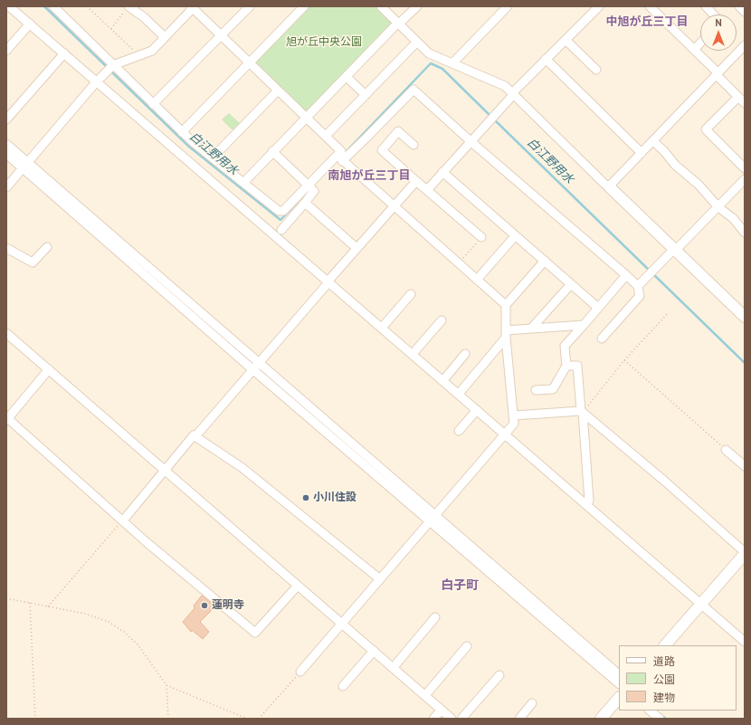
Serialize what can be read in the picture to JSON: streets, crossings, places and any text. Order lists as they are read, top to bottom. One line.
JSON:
{"districts":["中旭が丘三丁目","南旭が丘三丁目","白子町"],"water":["白江野用水"],"parks":["旭が丘中央公園"],"places":["小川住設","蓮明寺"],"legend":["道路","公園","建物"],"north":"top"}
